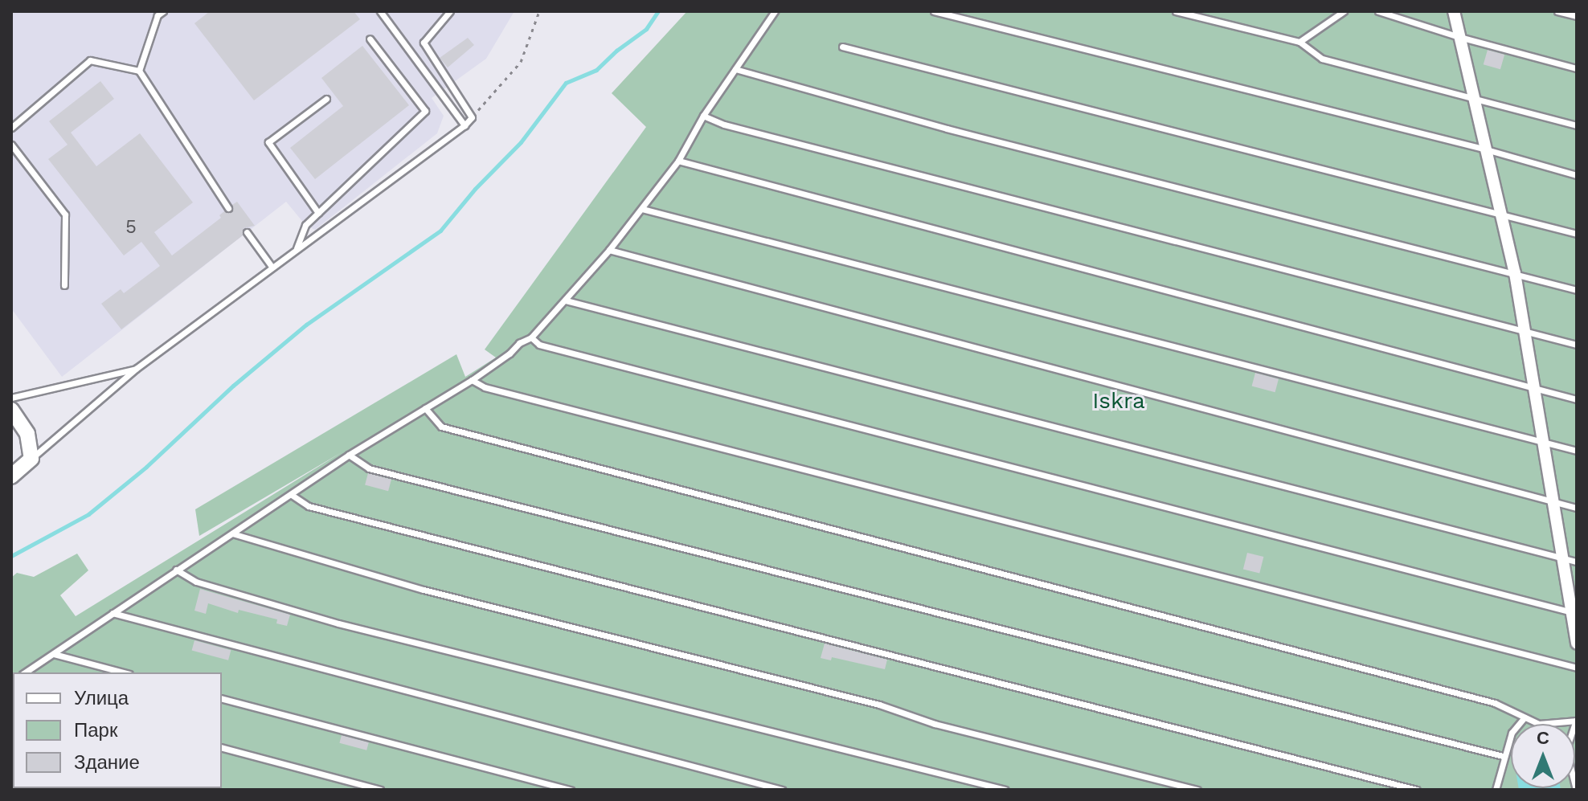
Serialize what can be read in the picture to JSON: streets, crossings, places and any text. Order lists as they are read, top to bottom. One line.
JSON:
{"parks":["Iskra"],"house_numbers":["5"],"legend":["Улица","Парк","Здание"],"north":"top"}
